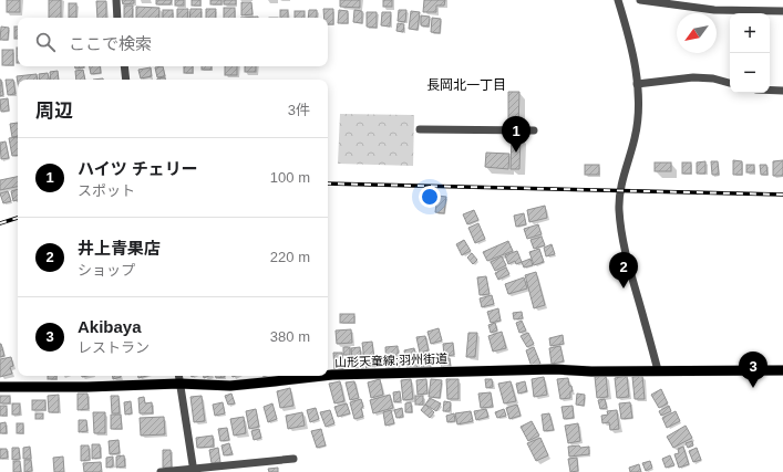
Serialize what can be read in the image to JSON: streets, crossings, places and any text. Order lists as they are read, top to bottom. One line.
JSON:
{"streets":{"main road":["山形天童線;羽州街道"]},"districts":["長岡北一丁目"],"north":"bottom left","page":{"map_buttons":["+","−"],"search":"ここで検索","heading":["周辺","3件"],"pins":["1","2","3"],"list":[{"mark":"1","name":"ハイツ チェリー","note":"スポット","value":"100 m"},{"mark":"2","name":"井上青果店","note":"ショップ","value":"220 m"},{"mark":"3","name":"Akibaya","note":"レストラン","value":"380 m"}]}}
